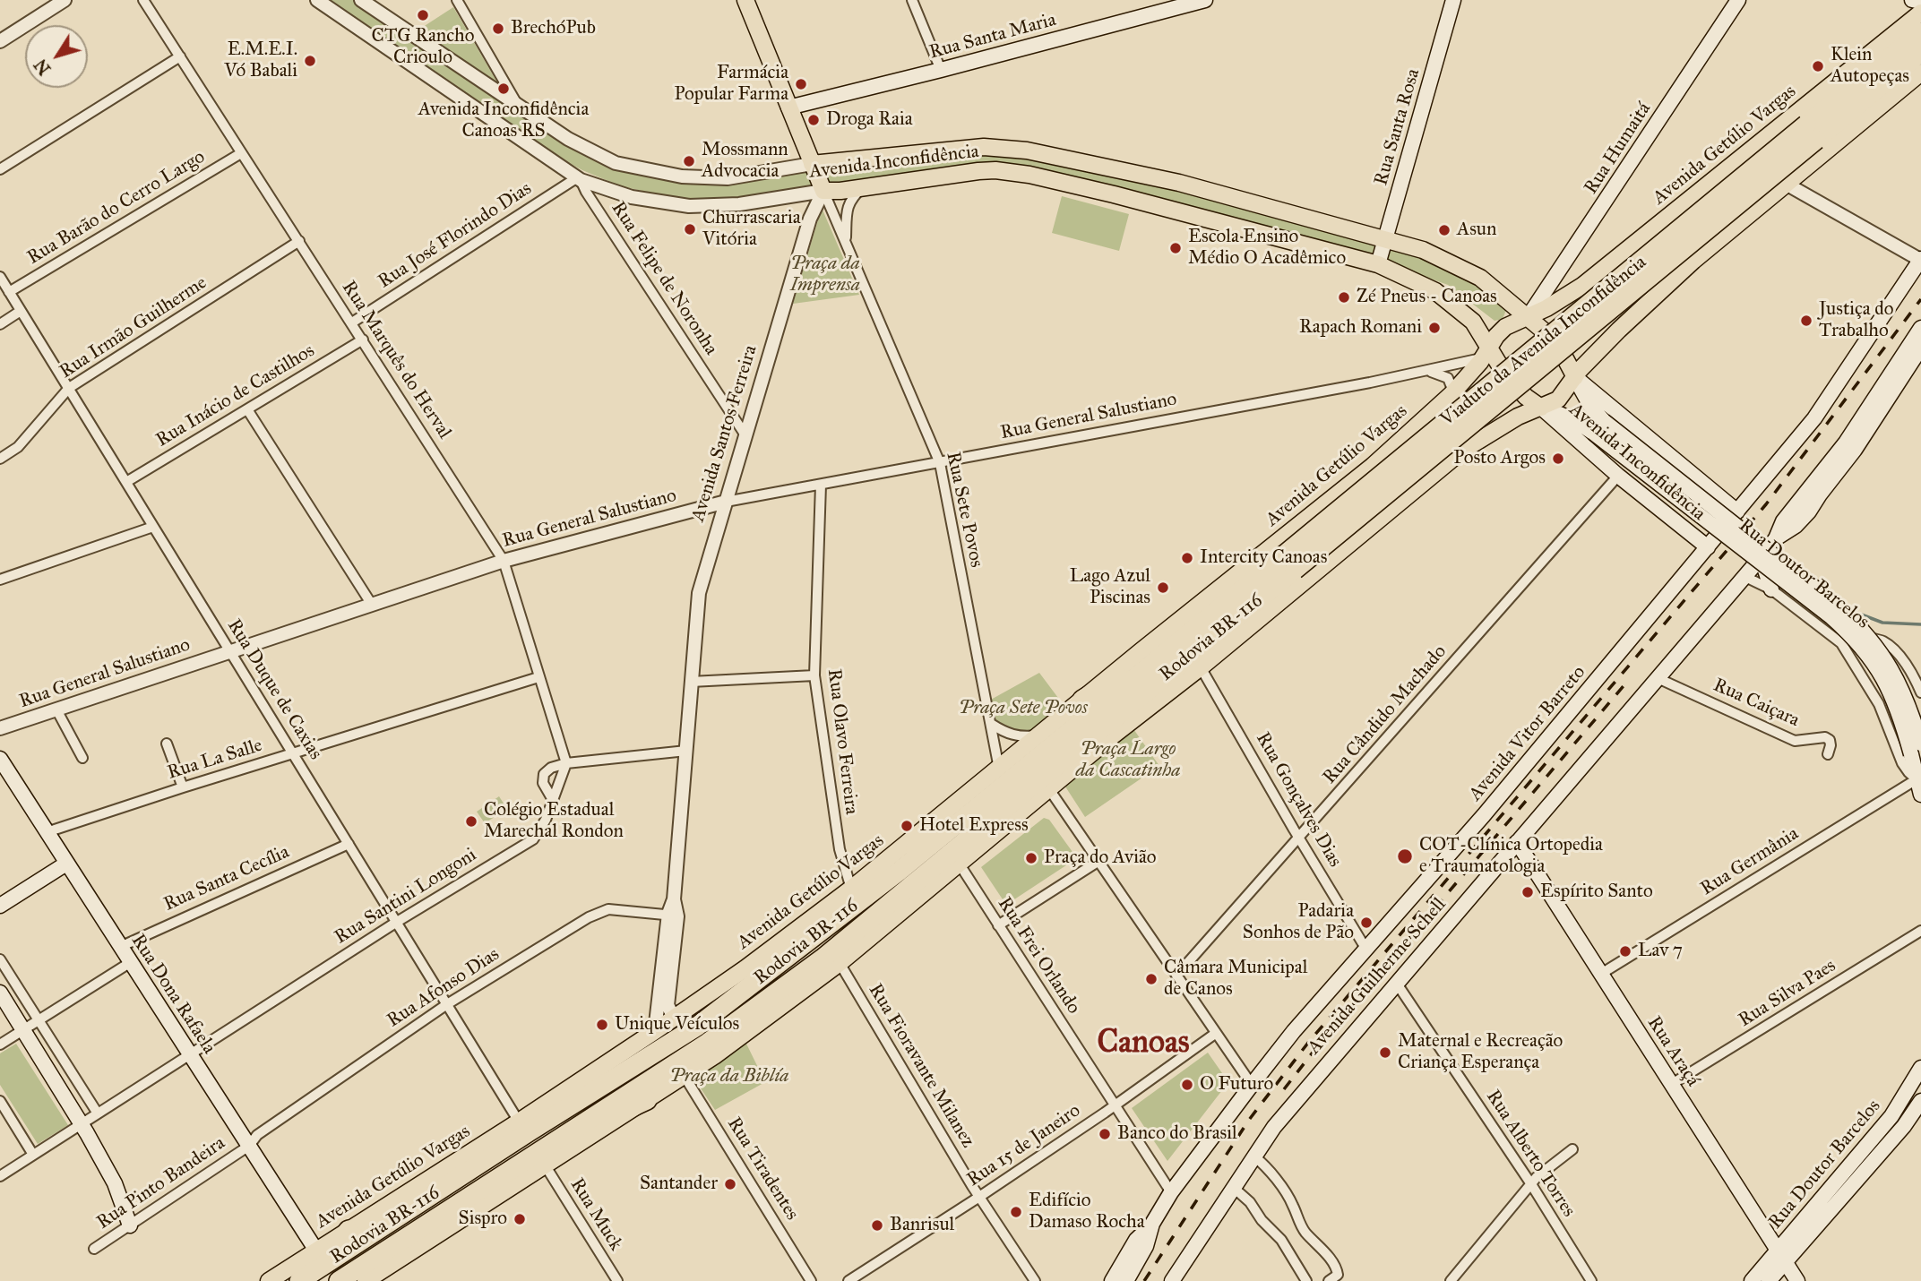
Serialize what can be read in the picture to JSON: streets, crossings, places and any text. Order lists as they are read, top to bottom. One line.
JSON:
{"streets":{"highway":["Viaduto da Avenida Inconfidência","Rodovia BR-116"],"main road":["Rua Santa Maria","Rua Santa Rosa","Avenida Getúlio Vargas","Rua Humaitá","Avenida Inconfidência","Rua Doutor Barcelos","Avenida Vitor Barreto","Avenida Guilherme Schell","Rua Dona Rafaela","Rua Araçá"],"street":["Rua Barão do Cerro Largo","Rua José Florindo Dias","Rua Felipe de Noronha","Rua Irmão Guilherme","Rua Marquês do Herval","Rua Inácio de Castilhos","Rua General Salustiano","Avenida Santos Ferreira","Rua Sete Povos","Rua Duque de Caxias","Rua Caiçara","Rua Cândido Machado","Rua Olavo Ferreira","Rua La Salle","Rua Gonçalves Dias","Rua Germânia","Rua Santa Cecília","Rua Santini Longoni","Rua Frei Orlando","Rua Afonso Dias","Rua Silva Paes","Rua Fioravante Milanez","Rua 15 de Janeiro","Rua Alberto Torres","Rua Tiradentes","Rua Pinto Bandeira","Rua Muck"]},"crossings":[["Rua Santa Rosa","Avenida Inconfidência"],["Avenida Getúlio Vargas","Rua Humaitá"],["Avenida Getúlio Vargas","Avenida Inconfidência"],["Avenida Getúlio Vargas","Rua General Salustiano"],["Avenida Getúlio Vargas","Avenida Santos Ferreira"],["Avenida Getúlio Vargas","Rua Sete Povos"],["Avenida Getúlio Vargas","Rodovia BR-116"],["Avenida Getúlio Vargas","Rua Duque de Caxias"],["Avenida Getúlio Vargas","Rua Olavo Ferreira"],["Avenida Getúlio Vargas","Rua Dona Rafaela"],["Rua Humaitá","Avenida Inconfidência"],["Avenida Inconfidência","Rua José Florindo Dias"],["Avenida Inconfidência","Rua Felipe de Noronha"],["Avenida Inconfidência","Rua General Salustiano"],["Avenida Inconfidência","Avenida Santos Ferreira"],["Avenida Inconfidência","Rua Sete Povos"],["Avenida Inconfidência","Rua Doutor Barcelos"],["Avenida Inconfidência","Rua Cândido Machado"],["Avenida Inconfidência","Avenida Vitor Barreto"],["Rua Barão do Cerro Largo","Rua Marquês do Herval"],["Rua Barão do Cerro Largo","Rua Duque de Caxias"],["Rua José Florindo Dias","Rua Felipe de Noronha"],["Rua José Florindo Dias","Rua Marquês do Herval"],["Rua Felipe de Noronha","Avenida Santos Ferreira"],["Rua Irmão Guilherme","Rua Marquês do Herval"],["Rua Irmão Guilherme","Rua Duque de Caxias"],["Viaduto da Avenida Inconfidência","Rodovia BR-116"],["Rua Marquês do Herval","Rua Inácio de Castilhos"],["Rua Marquês do Herval","Rua General Salustiano"],["Rua Marquês do Herval","Rua La Salle"],["Rua Marquês do Herval","Rua Santini Longoni"],["Rua Inácio de Castilhos","Rua Duque de Caxias"],["Rua General Salustiano","Avenida Santos Ferreira"],["Rua General Salustiano","Rua Sete Povos"],["Rua General Salustiano","Rua Duque de Caxias"],["Rua General Salustiano","Rua Olavo Ferreira"],["Avenida Santos Ferreira","Rua Sete Povos"],["Avenida Santos Ferreira","Rua Afonso Dias"],["Rua Doutor Barcelos","Rua Germânia"],["Rua Doutor Barcelos","Rua Araçá"],["Rodovia BR-116","Rua Dona Rafaela"],["Rua Duque de Caxias","Rua La Salle"],["Rua Duque de Caxias","Rua Santa Cecília"],["Rua Duque de Caxias","Rua Santini Longoni"],["Rua Duque de Caxias","Rua Afonso Dias"],["Rua Caiçara","Avenida Guilherme Schell"],["Rua Cândido Machado","Rua Gonçalves Dias"],["Avenida Vitor Barreto","Rua Gonçalves Dias"],["Avenida Vitor Barreto","Rua Frei Orlando"],["Rua La Salle","Rua Dona Rafaela"],["Rua Germânia","Rua Araçá"],["Rua Santa Cecília","Rua Dona Rafaela"],["Rua Santini Longoni","Rua Dona Rafaela"],["Rua Frei Orlando","Rua 15 de Janeiro"],["Avenida Guilherme Schell","Rua Araçá"],["Avenida Guilherme Schell","Rua Alberto Torres"],["Rua Afonso Dias","Rua Dona Rafaela"],["Rua Afonso Dias","Rua Pinto Bandeira"],["Rua Silva Paes","Rua Araçá"],["Rua Dona Rafaela","Rua Pinto Bandeira"],["Rua Fioravante Milanez","Rua 15 de Janeiro"]],"districts":["Canoas"],"parks":["Praça da Imprensa","Praça Sete Povos","Praça Largo da Cascatinha","Praça da Biblía"],"places":["CTG Rancho Crioulo","BrechóPub","E.M.E.I. Vó Babali","Klein Autopeças","Farmácia Popular Farma","Avenida Inconfidência Canoas RS","Droga Raia","Mossmann Advocacia","Churrascaria Vitória","Asun","Escola Ensino Médio O Acadêmico","Zé Pneus - Canoas","Justiça do Trabalho","Rapach Romani","Posto Argos","Intercity Canoas","Lago Azul Piscinas","Colégio Estadual Marechal Rondon","Hotel Express","COT-Clínica Ortopedia e Traumatologia","Praça do Avião","Espírito Santo","Padaria Sonhos de Pão","Lav 7","Câmara Municipal de Canos","Unique Veículos","Maternal e Recreação Criança Esperança","O Futuro","Banco do Brasil","Santander","Edifício Damaso Rocha","Sispro","Banrisul"],"north":"bottom left"}
